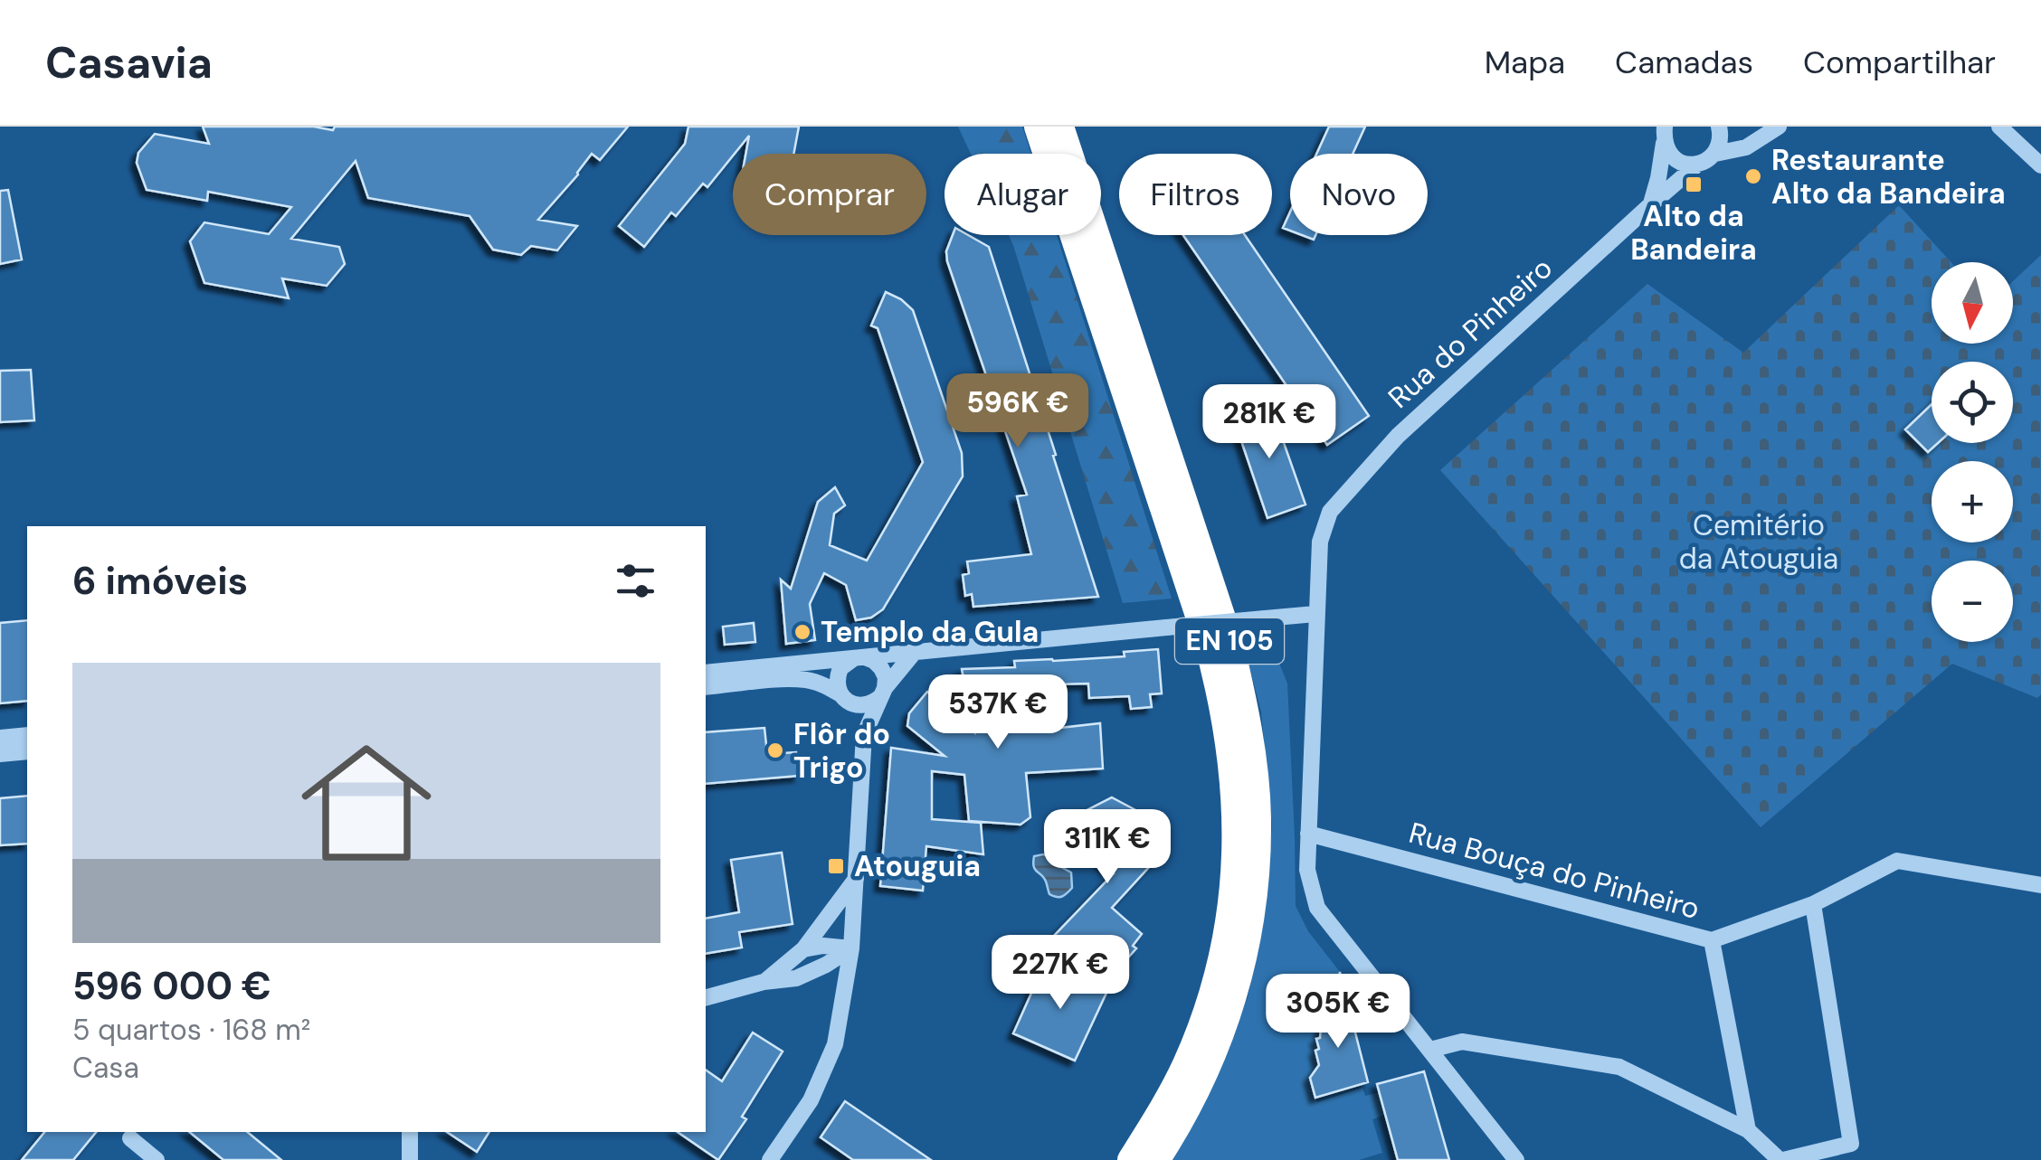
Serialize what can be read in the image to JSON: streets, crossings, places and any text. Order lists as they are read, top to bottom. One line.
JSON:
{"streets":{"highway":["EN 105"],"street":["Rua do Pinheiro","Rua Bouça do Pinheiro"]},"crossings":[["Rua do Pinheiro","Rua Bouça do Pinheiro"]],"parks":["Cemitério da Atouguia"],"places":{"other":["Restaurante Alto da Bandeira","Templo da Gula","Flôr do Trigo"],"transit":["Alto da Bandeira","Atouguia"]},"north":"bottom","page":{"header":"Casavia","nav":["Mapa","Camadas","Compartilhar"],"chip":["Comprar","Alugar","Filtros","Novo"],"map_buttons":["+","−"],"price":["596K €","281K €","537K €","311K €","227K €","305K €"],"heading":"6 imóveis","list":[{"name":"596 000 €","note":"5 quartos · 168 m² · Casa"}]}}
